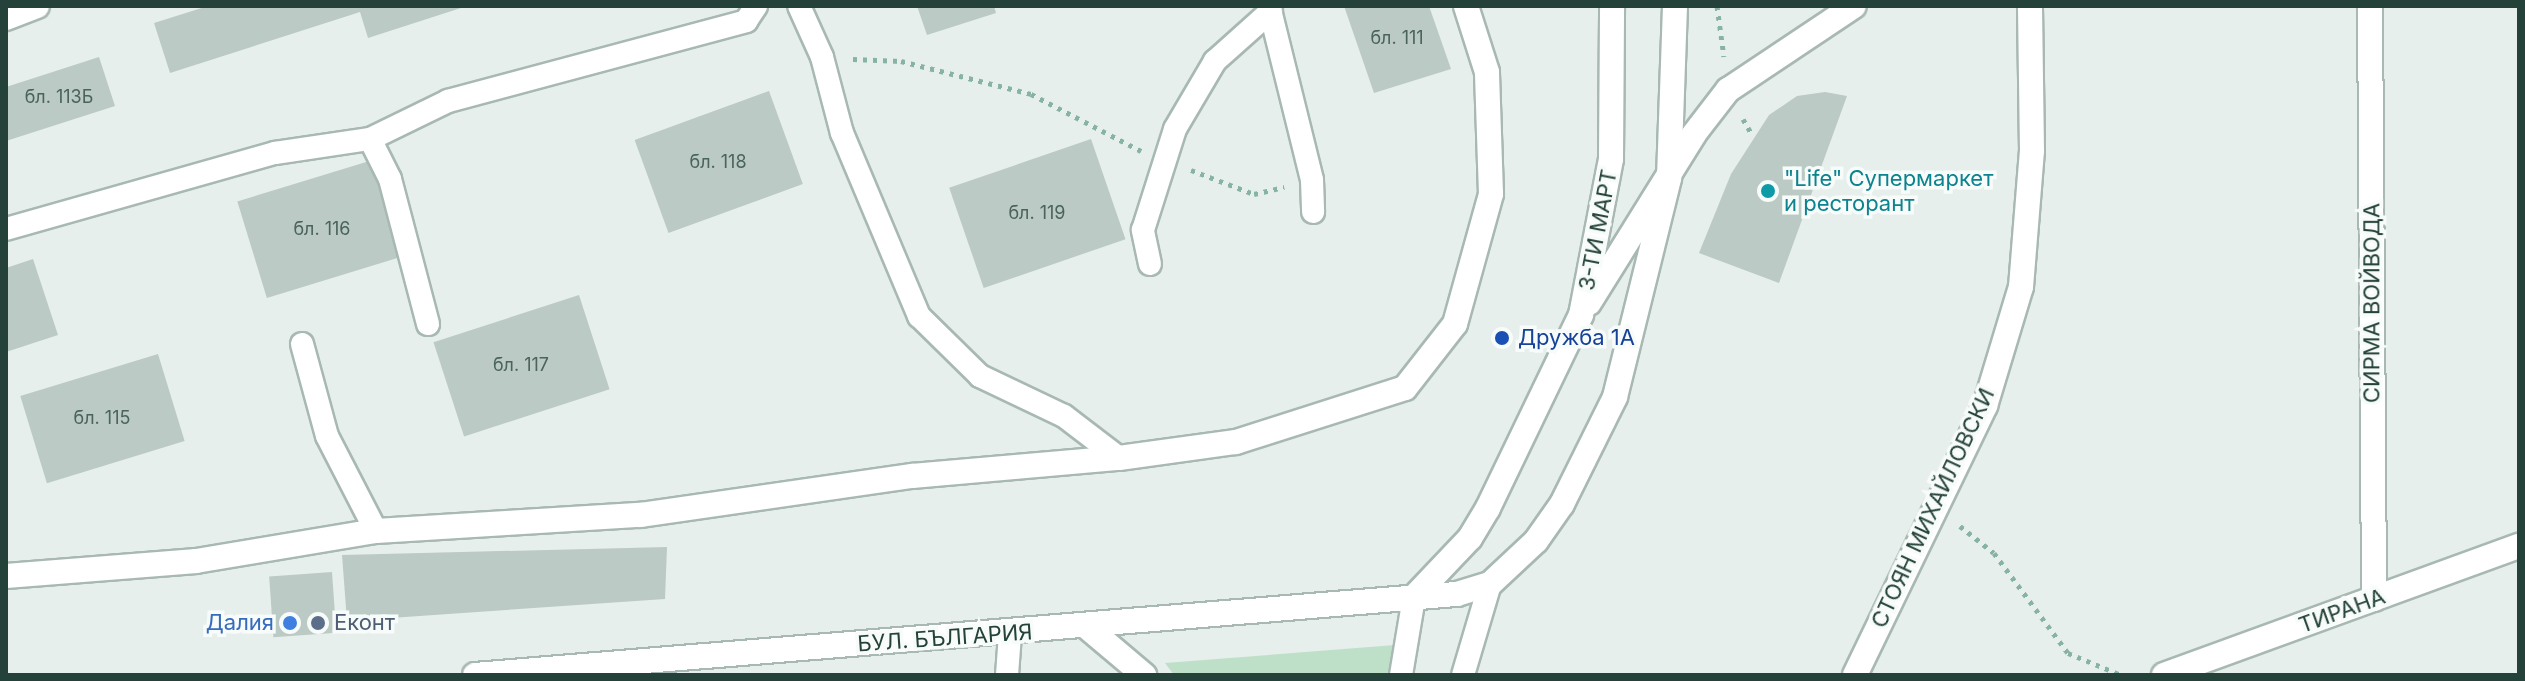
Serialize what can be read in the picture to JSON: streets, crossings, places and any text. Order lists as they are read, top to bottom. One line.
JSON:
{"streets":{"street":["3-ТИ МАРТ","СИРМА ВОЙВОДА","СТОЯН МИХАЙЛОВСКИ","ТИРАНА","БУЛ. БЪЛГАРИЯ"]},"crossings":[["3-ТИ МАРТ","БУЛ. БЪЛГАРИЯ"],["СИРМА ВОЙВОДА","ТИРАНА"]],"places":["\"Life\" Супермаркет и ресторант","Дружба 1A","Далия","Еконт"],"house_numbers":["бл. 111","бл. 113Б","бл. 118","бл. 119","бл. 116","бл. 117","бл. 115"]}
